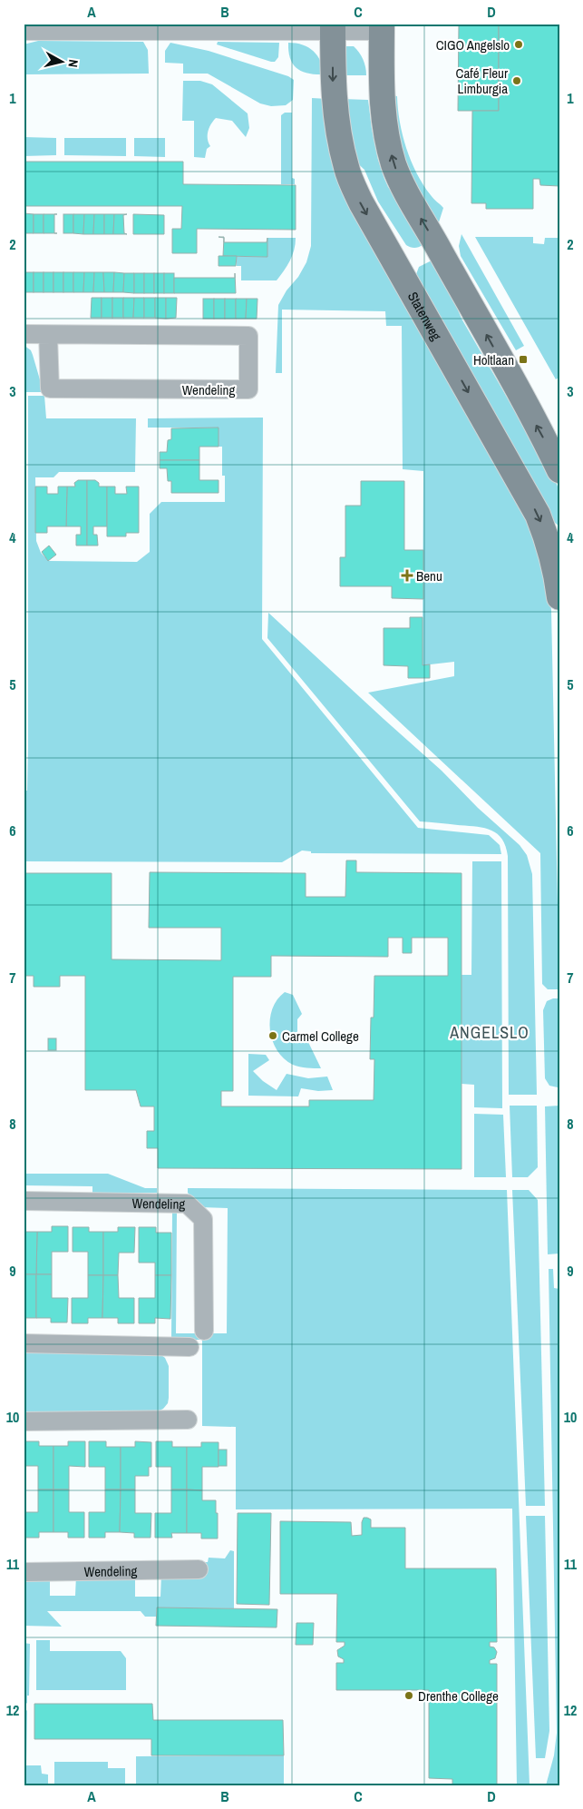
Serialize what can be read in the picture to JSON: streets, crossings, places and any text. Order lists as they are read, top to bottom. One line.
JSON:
{"streets":{"street":["Statenweg","Wendeling"]},"districts":["ANGELSLO"],"places":{"other":["CIGO Angelslo","Café Fleur Limburgia","Carmel College","Drenthe College"],"transit":["Holtlaan"],"health":["Benu"]},"north":"right","grid":{"columns":["A","B","C","D"],"rows":["1","2","3","4","5","6","7","8","9","10","11","12"]}}
